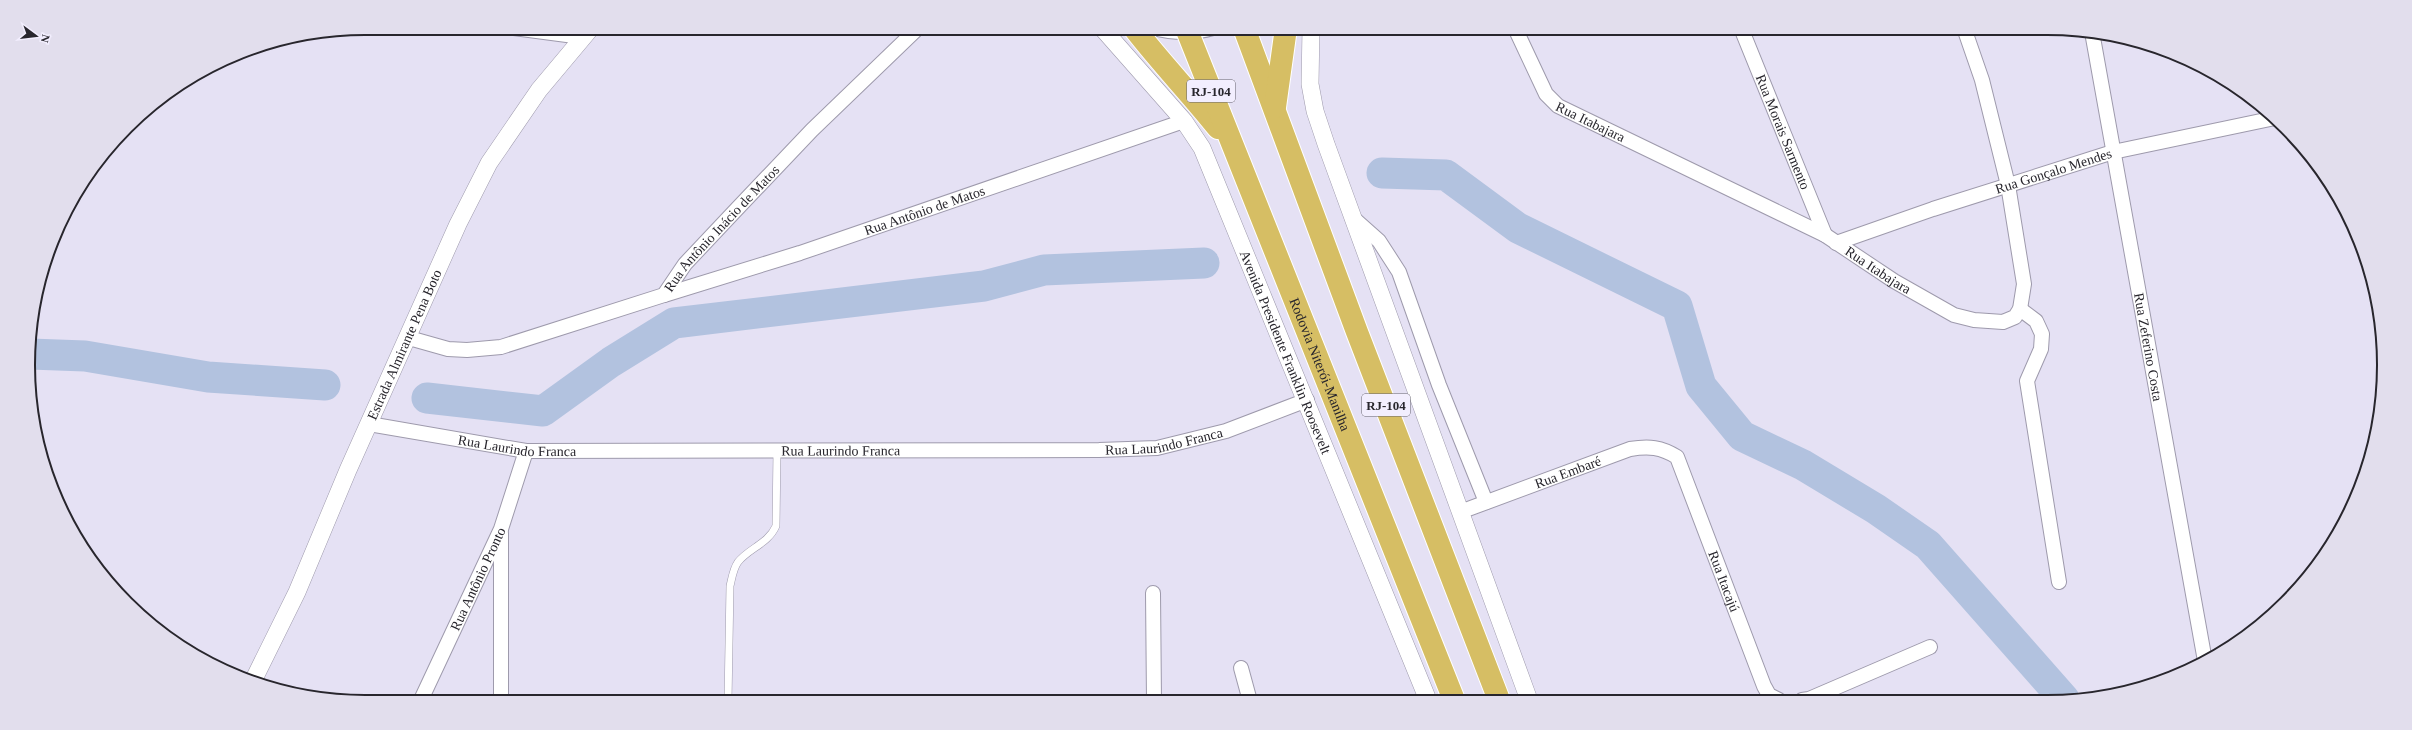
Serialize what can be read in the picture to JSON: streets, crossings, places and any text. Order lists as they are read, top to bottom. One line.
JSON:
{"streets":{"highway":["RJ-104","Rodovia Niterói-Manilha"],"street":["Rua Itabajara","Rua Morais Sarmento","Rua Gonçalo Mendes","Rua Antônio de Matos","Rua Antônio Inácio de Matos","Estrada Almirante Pena Boto","Rua Zeferino Costa","Avenida Presidente Franklin Roosevelt","Rua Laurindo Franca","Rua Embaré","Rua Antônio Pronto","Rua Itacajú"]},"crossings":[["Rua Itabajara","Rua Morais Sarmento"],["Rua Itabajara","Rua Gonçalo Mendes"],["Rua Morais Sarmento","Rua Gonçalo Mendes"],["Rua Gonçalo Mendes","Rua Zeferino Costa"],["Rua Antônio de Matos","Rua Antônio Inácio de Matos"],["Rua Antônio de Matos","Avenida Presidente Franklin Roosevelt"],["Rua Antônio Inácio de Matos","Estrada Almirante Pena Boto"],["Estrada Almirante Pena Boto","Rua Laurindo Franca"],["Avenida Presidente Franklin Roosevelt","Rua Laurindo Franca"],["Rua Laurindo Franca","Rua Antônio Pronto"],["Rua Embaré","Rua Itacajú"]],"north":"right"}
